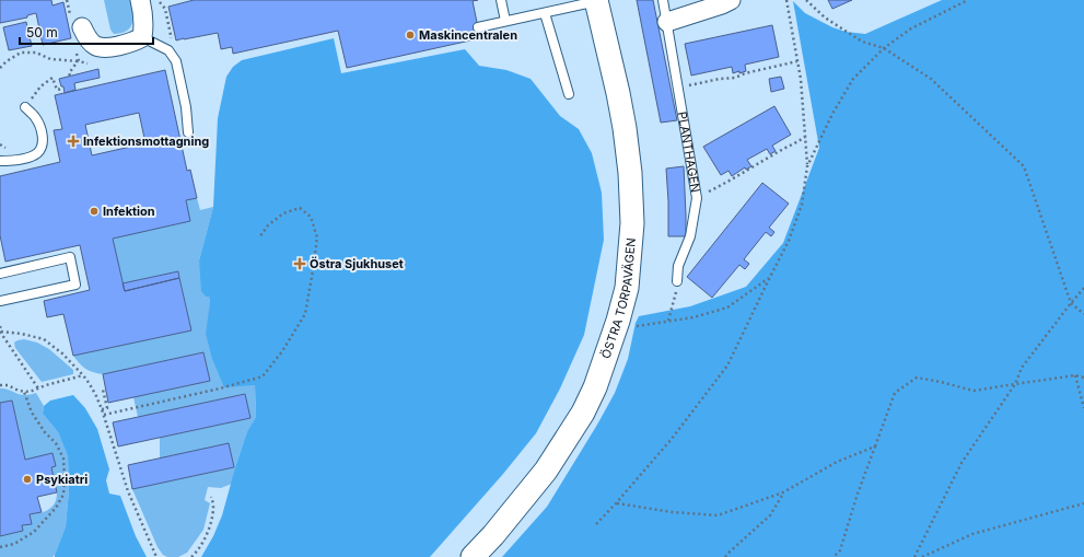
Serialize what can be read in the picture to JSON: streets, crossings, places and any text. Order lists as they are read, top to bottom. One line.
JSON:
{"streets":{"street":["ÖSTRA TORPAVÄGEN"],"lane":["PLANTHAGEN"]},"places":{"other":["Maskincentralen","Infektion","Psykiatri"],"health":["Infektionsmottagning","Östra Sjukhuset"]},"scale_bar":"50 m"}
